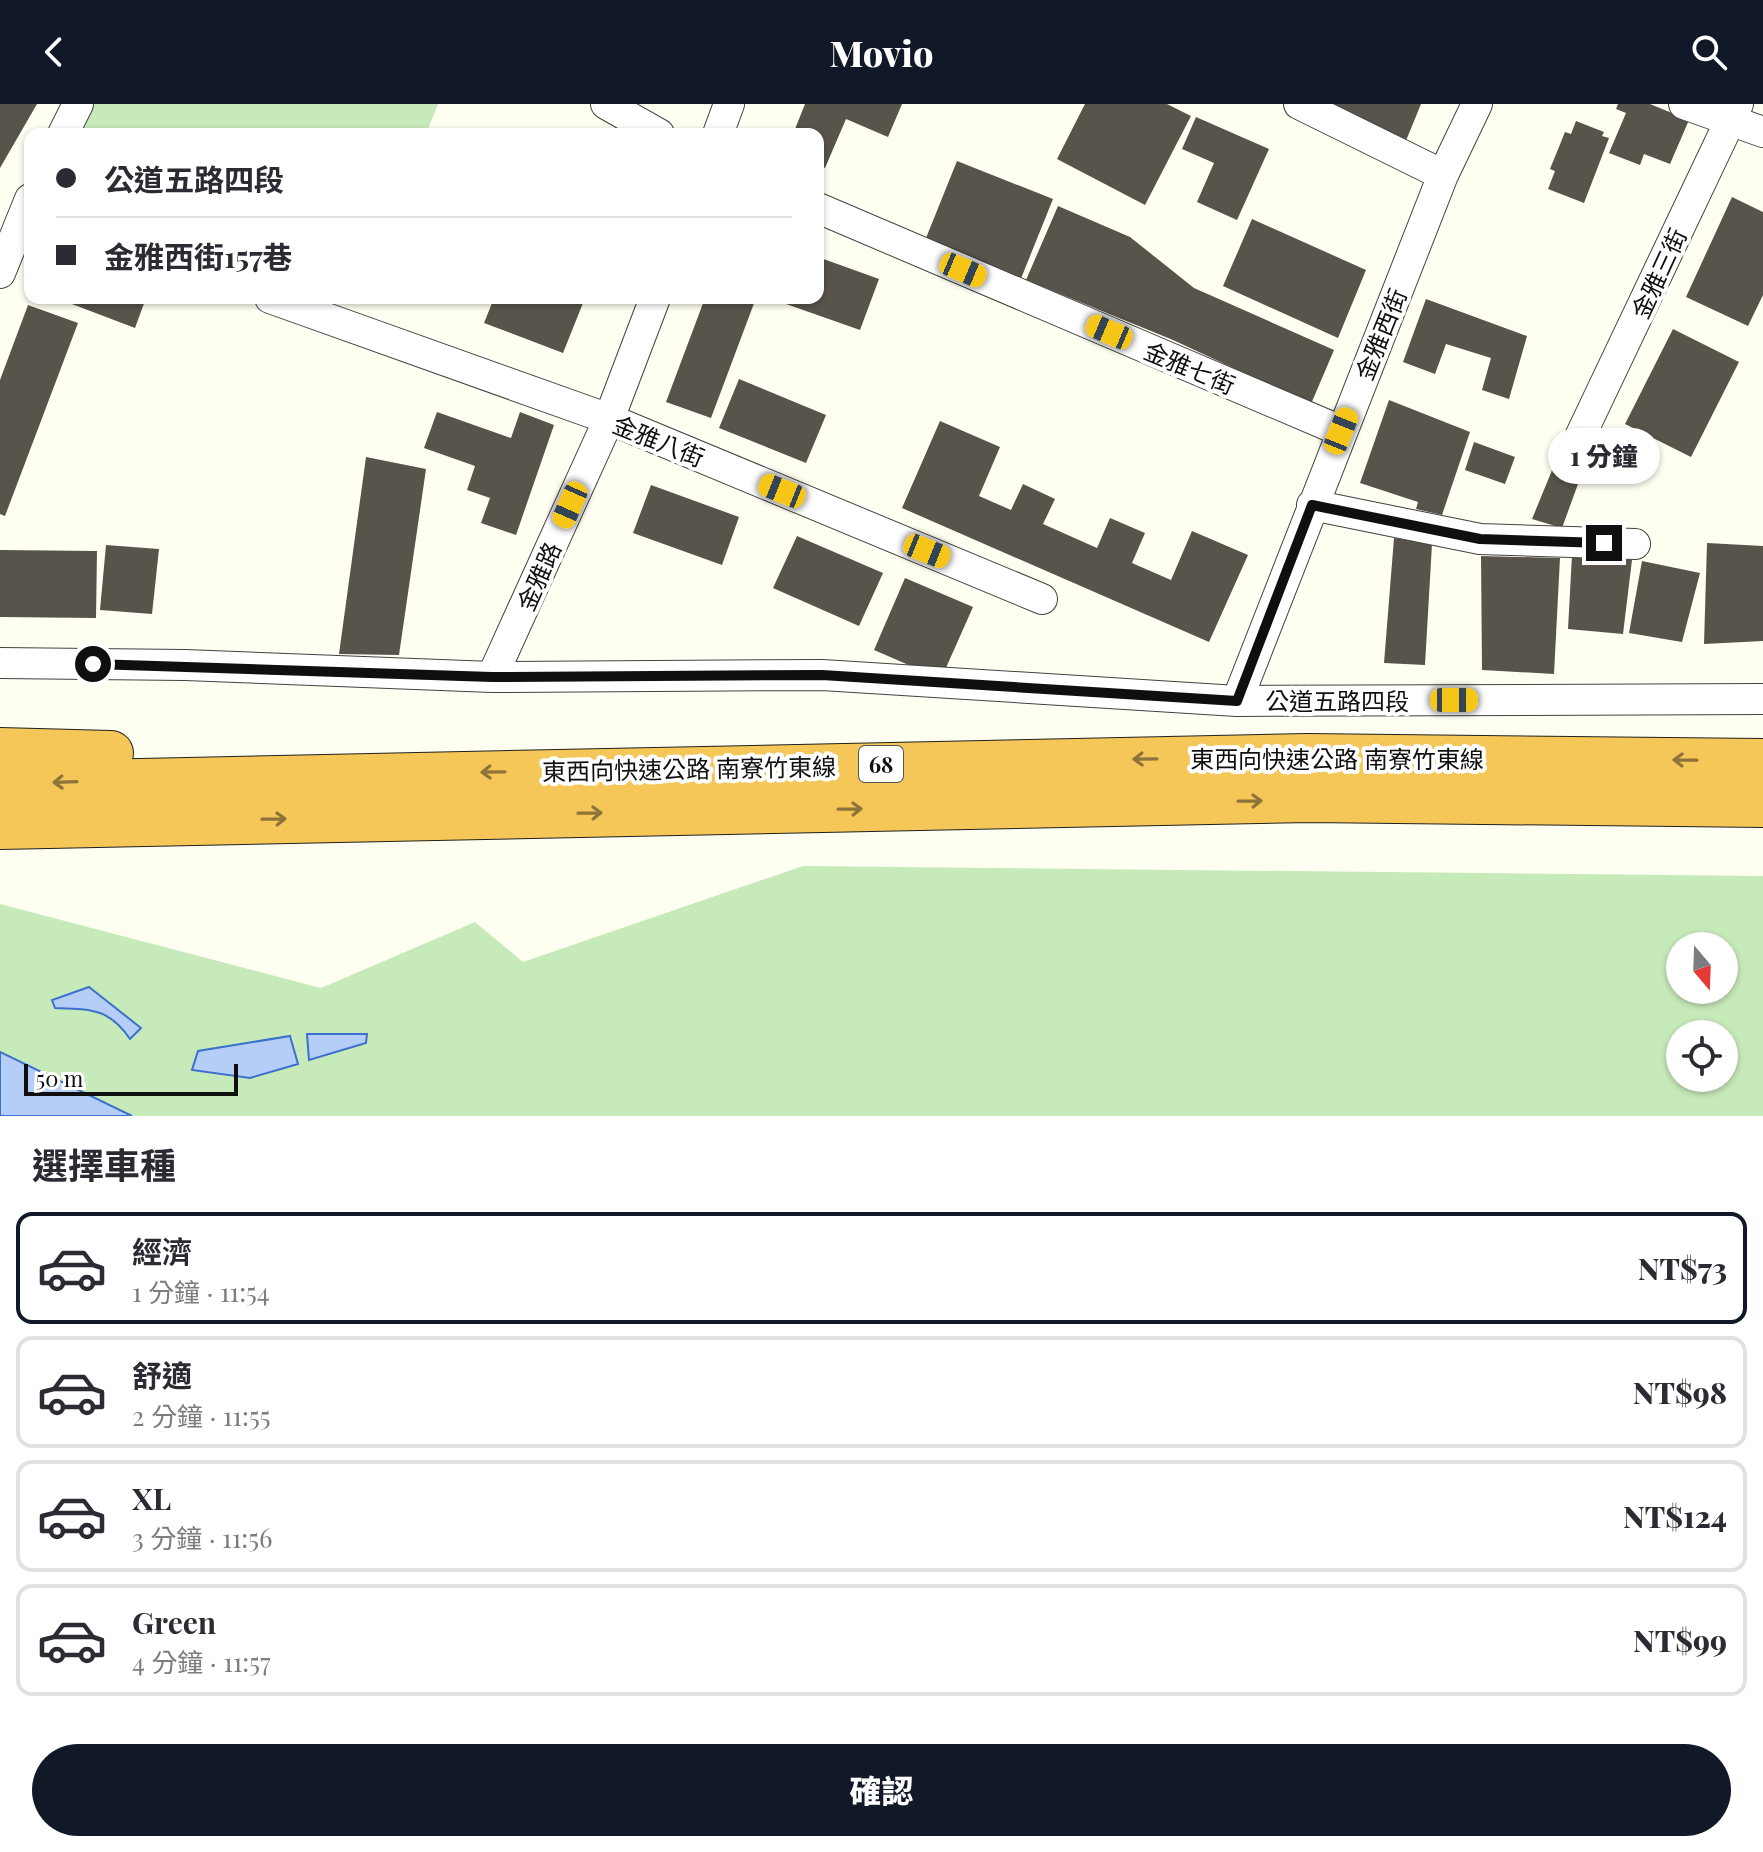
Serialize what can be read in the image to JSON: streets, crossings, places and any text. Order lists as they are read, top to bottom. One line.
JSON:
{"streets":{"highway":["東西向快速公路 南寮竹東線","68"],"street":["金雅三街","金雅西街","金雅七街","金雅八街","金雅路","公道五路四段"]},"crossings":[["金雅西街","金雅七街"],["金雅西街","公道五路四段"],["金雅八街","金雅路"],["金雅路","公道五路四段"]],"scale_bar":"50 m","north":"bottom","page":{"header":"Movio","banner":["公道五路四段","金雅西街157巷"],"bubble":"1 分鐘","scale":"50 m","heading":"選擇車種","list":[{"name":"經濟","note":"1 分鐘 · 11:54","value":"NT$73"},{"name":"舒適","note":"2 分鐘 · 11:55","value":"NT$98"},{"name":"XL","note":"3 分鐘 · 11:56","value":"NT$124"},{"name":"Green","note":"4 分鐘 · 11:57","value":"NT$99"}],"buttons":"確認"}}
